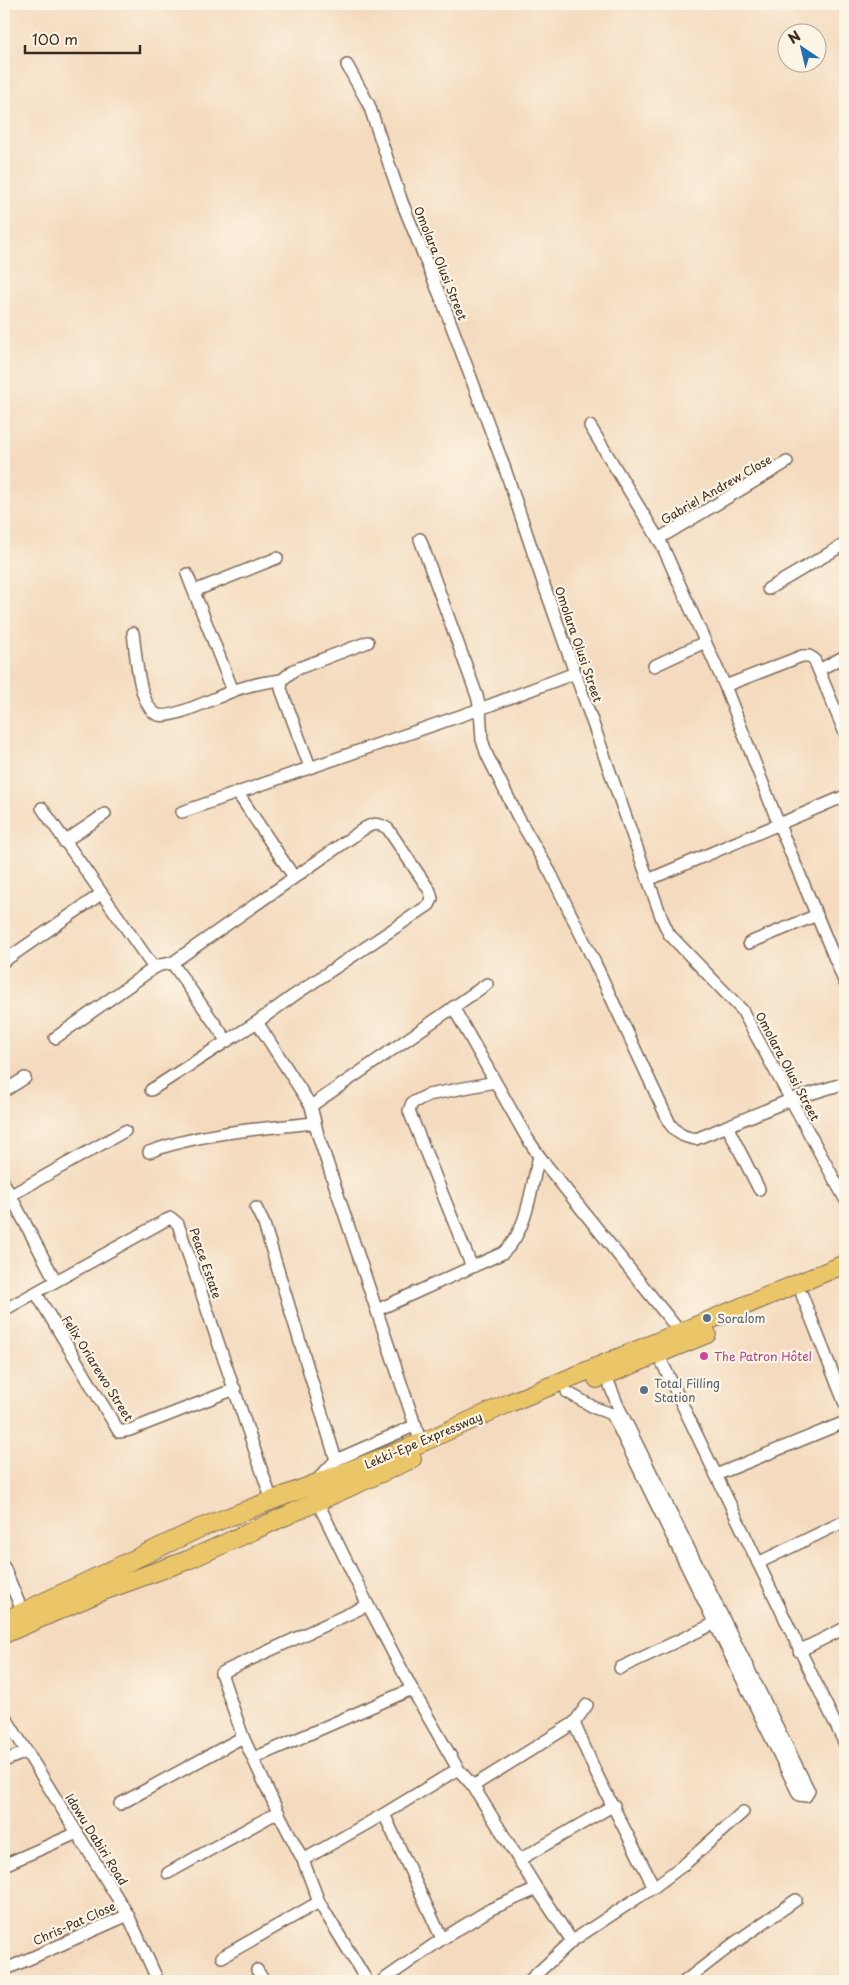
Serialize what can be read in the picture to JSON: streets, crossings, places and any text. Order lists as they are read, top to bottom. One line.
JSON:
{"streets":{"highway":["Lekki-Epe Expressway"],"street":["Omolara Olusi Street","Gabriel Andrew Close","Peace Estate","Felix Oriarewo Street","Idowu Dabiri Road","Chris-Pat Close"]},"crossings":[["Peace Estate","Felix Oriarewo Street"],["Peace Estate","Lekki-Epe Expressway"],["Idowu Dabiri Road","Chris-Pat Close"]],"places":["Soralom","The Patron Hôtel","Total Filling Station"],"scale_bar":"100 m","north":"top left"}
